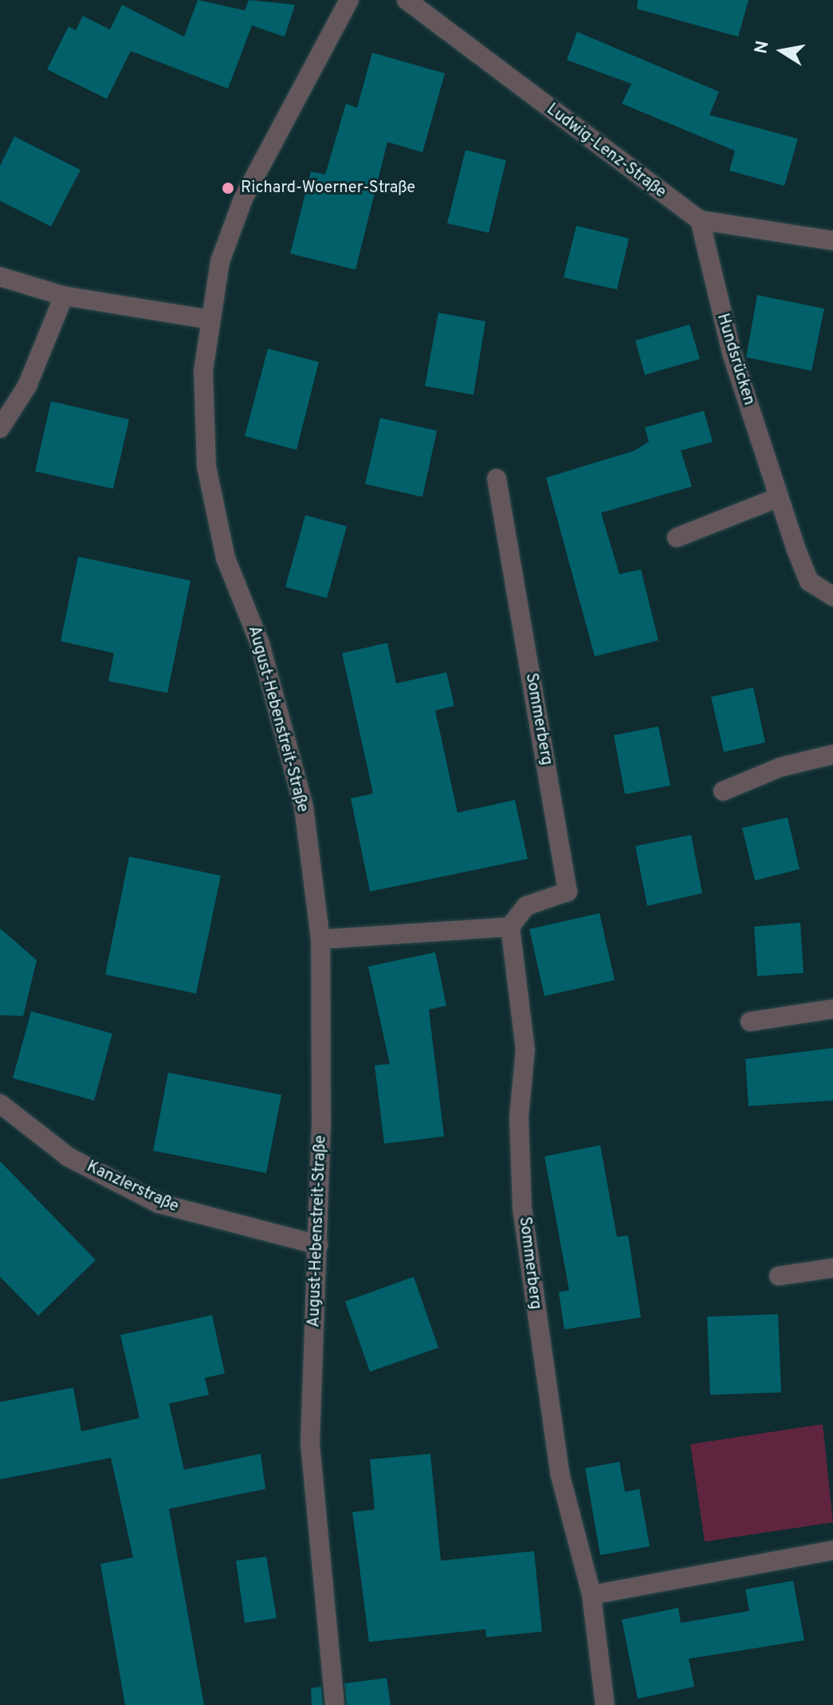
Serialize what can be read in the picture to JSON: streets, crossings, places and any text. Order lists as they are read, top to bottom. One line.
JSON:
{"streets":{"street":["Ludwig-Lenz-Straße","Hundsrücken","August-Hebenstreit-Straße","Sommerberg","Kanzlerstraße"]},"crossings":[["Ludwig-Lenz-Straße","Hundsrücken"],["August-Hebenstreit-Straße","Kanzlerstraße"]],"places":["Richard-Woerner-Straße"],"north":"left"}
